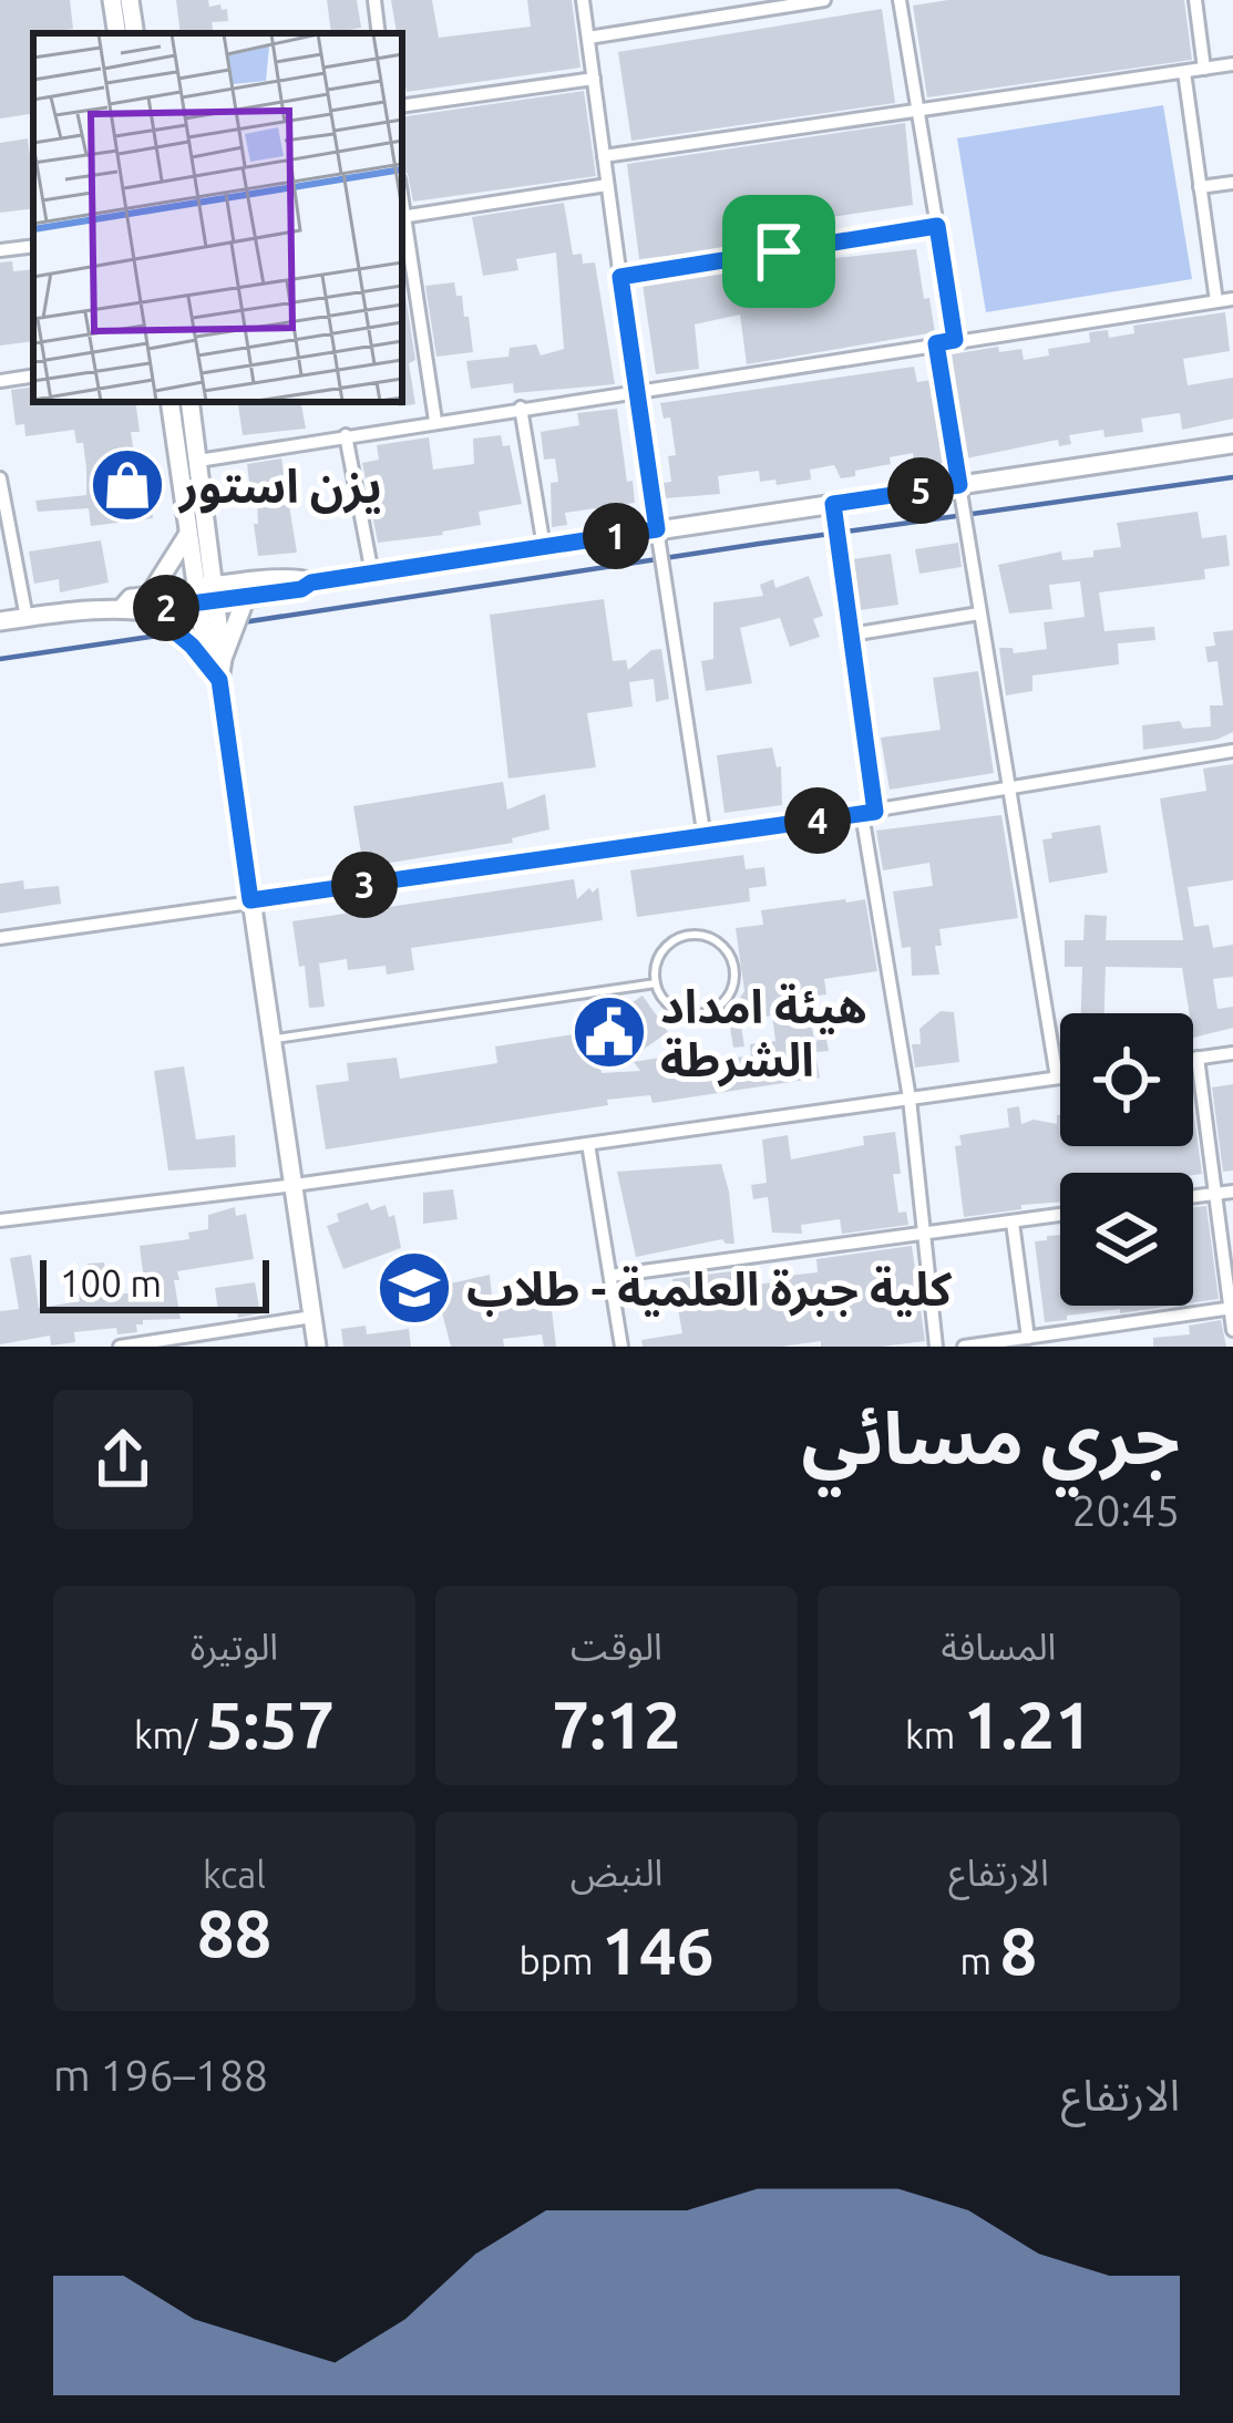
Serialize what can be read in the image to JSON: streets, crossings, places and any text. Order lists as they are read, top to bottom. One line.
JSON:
{"places":{"shop":["يزن استور"],"public building":["هيئة امداد الشرطة"],"school or university":["كلية جبرة العلمية - طلاب"]},"scale_bar":"100 m","page":{"pins":["5","1","2","4","3"],"scale":"100 m","heading":["جري مسائي","20:45"],"stats":[["المسافة","1.21 km"],["الوقت","7:12"],["الوتيرة","5:57 /km"],["الارتفاع","8 m"],["النبض","146 bpm"],["kcal","88"]],"chart":["الارتفاع","188–196 m"]}}
